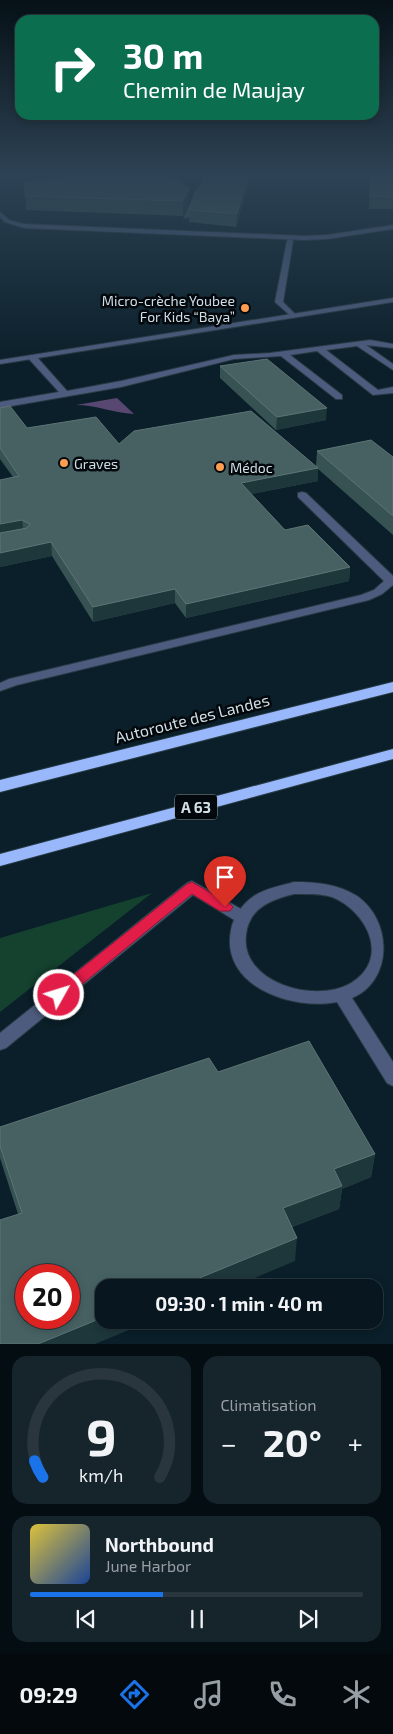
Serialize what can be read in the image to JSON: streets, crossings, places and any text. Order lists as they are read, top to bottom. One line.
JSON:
{"streets":{"highway":["Autoroute des Landes","A 63"]},"places":["Micro-crèche Youbee For Kids “Baya”","Graves","Médoc"],"page":{"turn":["30 m","Chemin de Maujay"],"limit":"20","trip":"09:30 · 1 min · 40 m","tile":"Climatisation","heat":["−","20°","+"],"song":["Northbound","June Harbor"],"tabs":"09:29","gauge":["9","km/h"]}}
